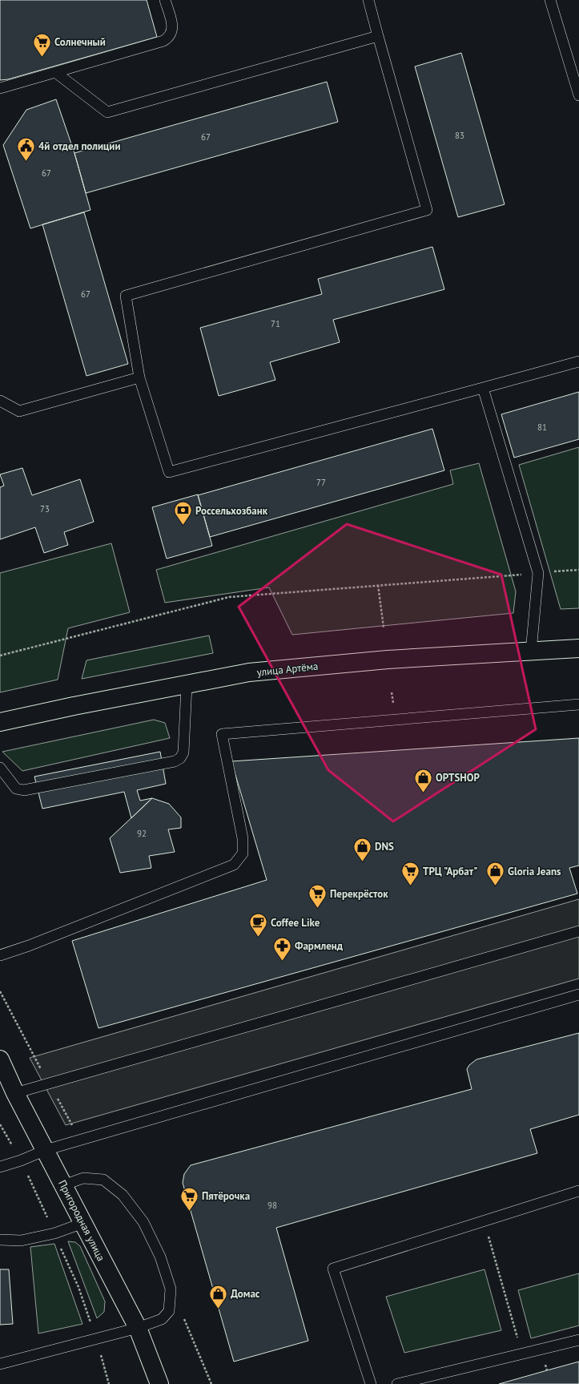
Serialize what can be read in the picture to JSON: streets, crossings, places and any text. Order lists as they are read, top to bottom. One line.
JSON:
{"streets":{"main road":["улица Артёма","Пригородная улица"]},"places":{"supermarket":["Солнечный","ТРЦ \"Арбат\"","Перекрёсток","Пятёрочка"],"public building":["4й отдел полиции"],"bank":["Россельхозбанк"],"shop":["OPTSHOP","DNS","Gloria Jeans","Домас"],"cafe":["Coffee Like"],"pharmacy":["Фармленд"]},"house_numbers":["83","67","67","67","71","81","77","73","92","98"]}
